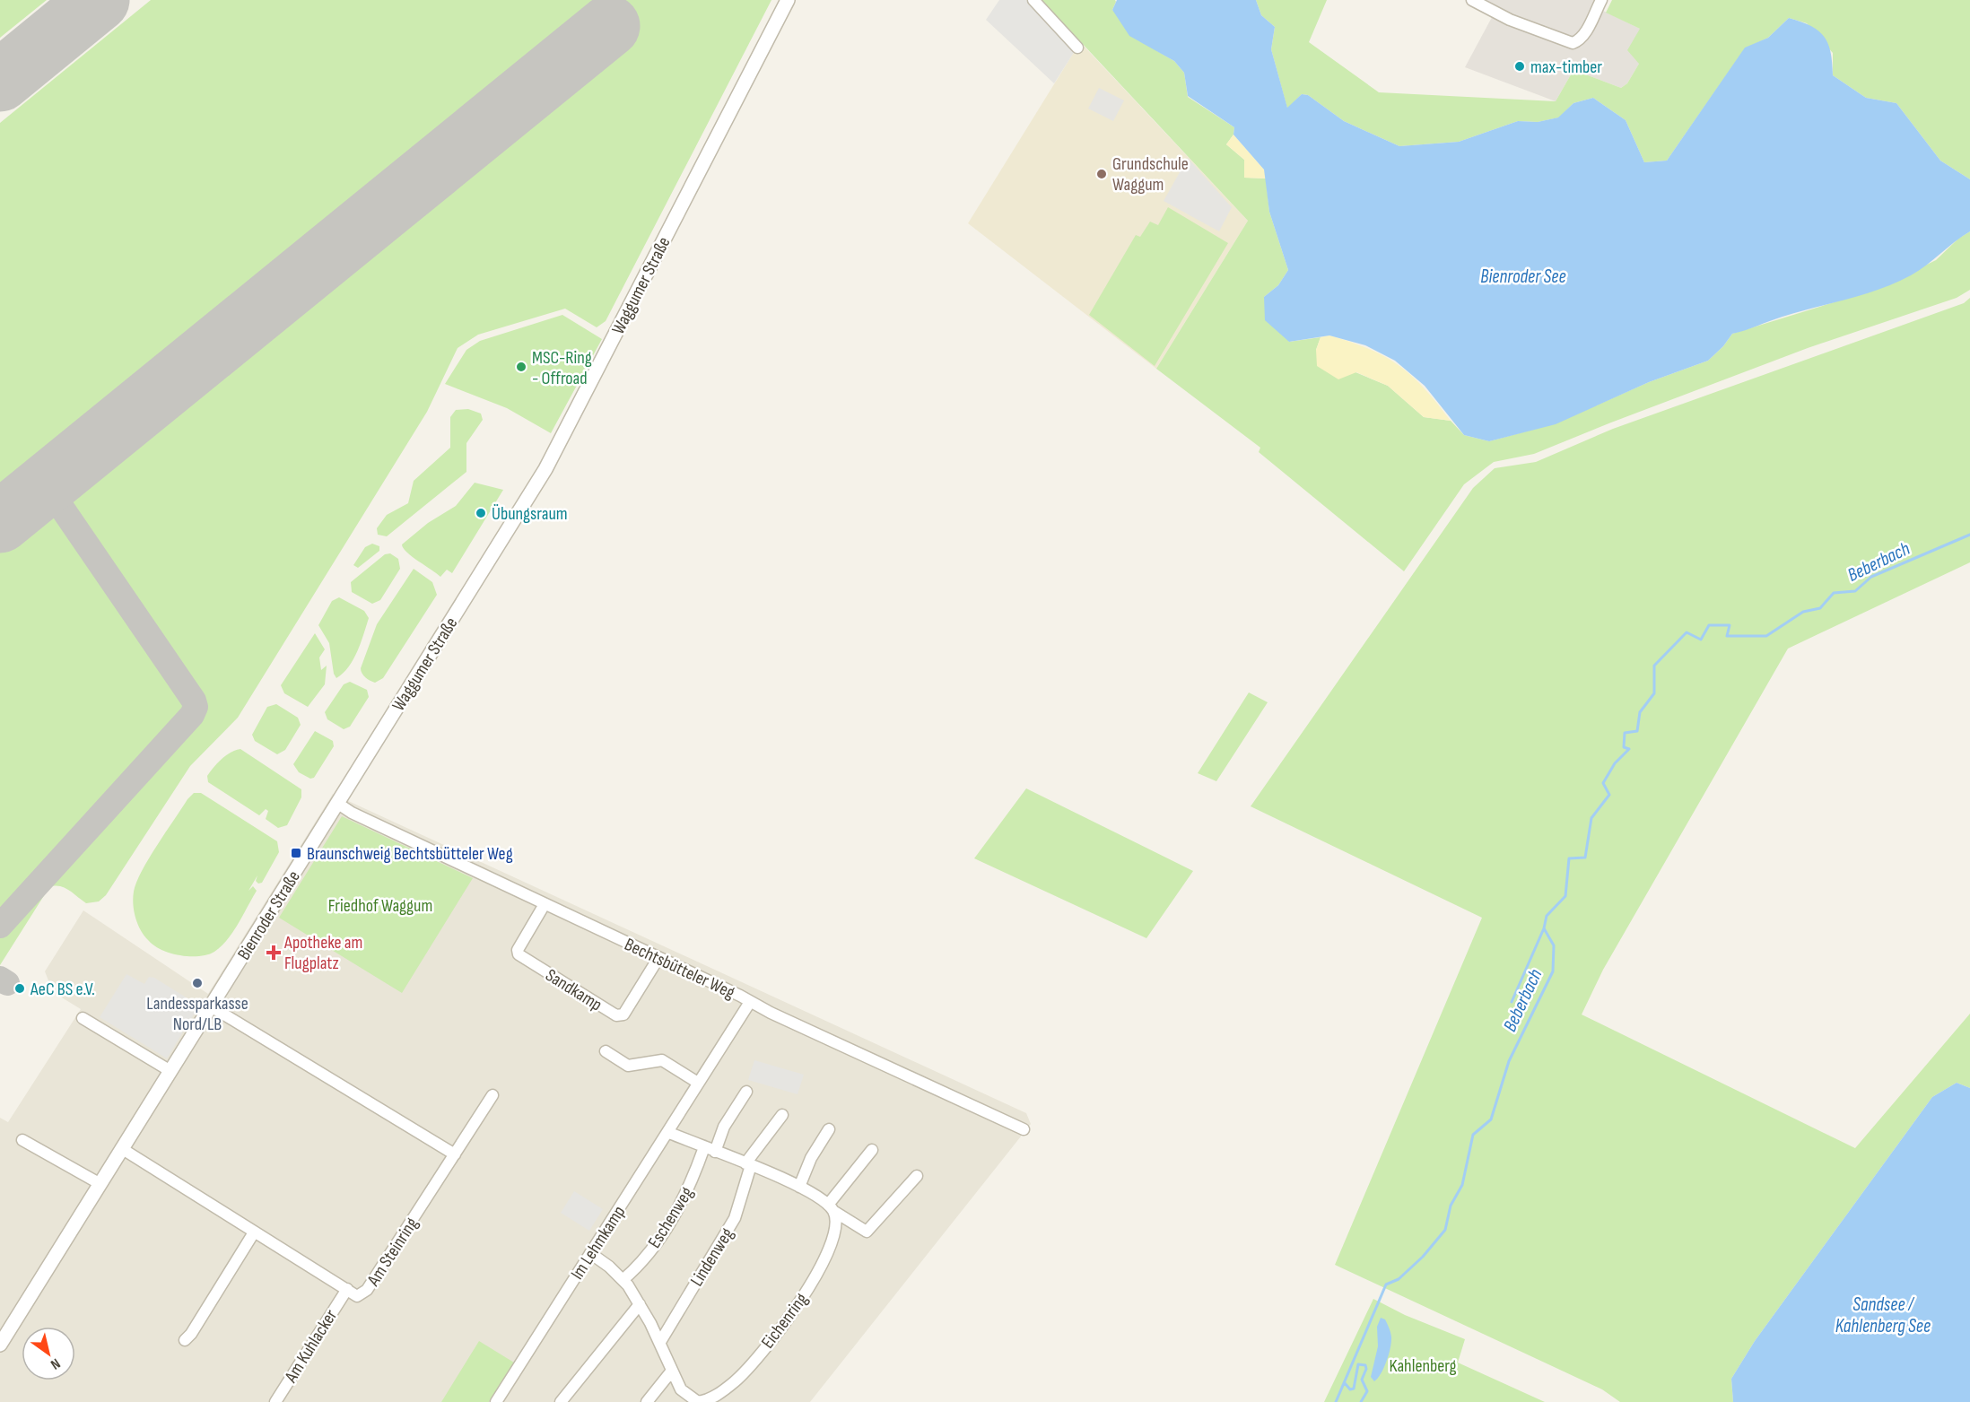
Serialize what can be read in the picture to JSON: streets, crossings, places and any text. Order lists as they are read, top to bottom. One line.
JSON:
{"streets":{"street":["Waggumer Straße","Bienroder Straße","Bechtsbütteler Weg","Sandkamp","Eschenweg","Im Lehmkamp","Am Steinring","Lindenweg","Eichenring","Am Kuhlacker"]},"crossings":[["Waggumer Straße","Bienroder Straße"],["Bienroder Straße","Bechtsbütteler Weg"],["Bienroder Straße","Am Steinring"],["Bechtsbütteler Weg","Sandkamp"],["Bechtsbütteler Weg","Im Lehmkamp"],["Eschenweg","Eichenring"],["Im Lehmkamp","Eichenring"],["Am Steinring","Am Kuhlacker"],["Lindenweg","Eichenring"]],"water":["Bienroder See","Beberbach","Sandsee / Kahlenberg See"],"parks":["Friedhof Waggum","Kahlenberg"],"places":{"other":["max-timber","Grundschule Waggum","MSC-Ring - Offroad","Übungsraum","Landessparkasse Nord/LB","AeC BS e.V."],"transit":["Braunschweig Bechtsbütteler Weg"],"health":["Apotheke am Flugplatz"]},"north":"bottom right"}
